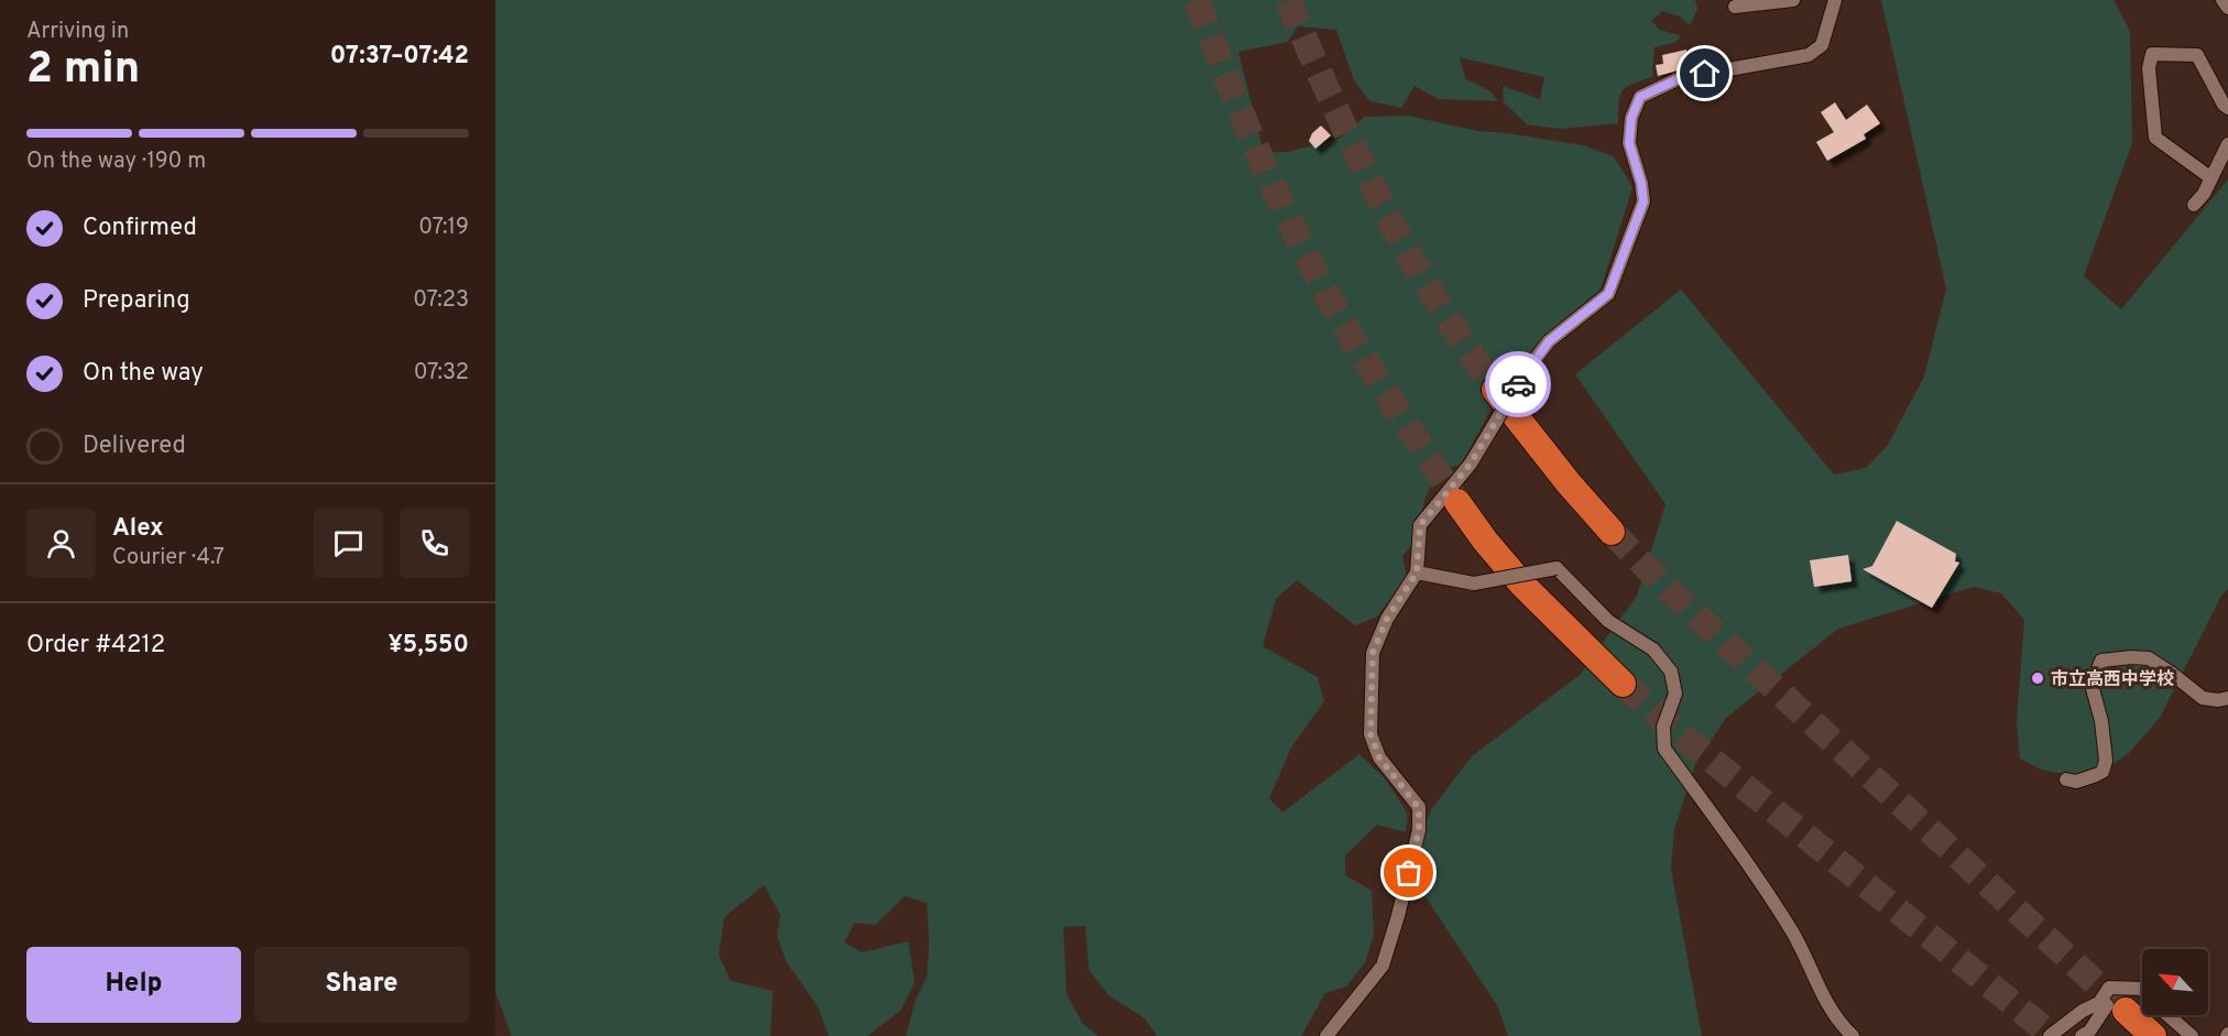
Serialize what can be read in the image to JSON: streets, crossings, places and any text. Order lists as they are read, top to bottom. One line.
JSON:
{"places":["市立高西中学校"],"north":"top left","page":{"heading":["2 min","Arriving in","07:37–07:42"],"panel":["Alex","Courier · 4.7","Order #4212","¥5,550"],"bar":"On the way · 190 m","list":[["Confirmed","07:19"],["Preparing","07:23"],["On the way","07:32"],"Delivered"],"buttons":["Help","Share"]}}
